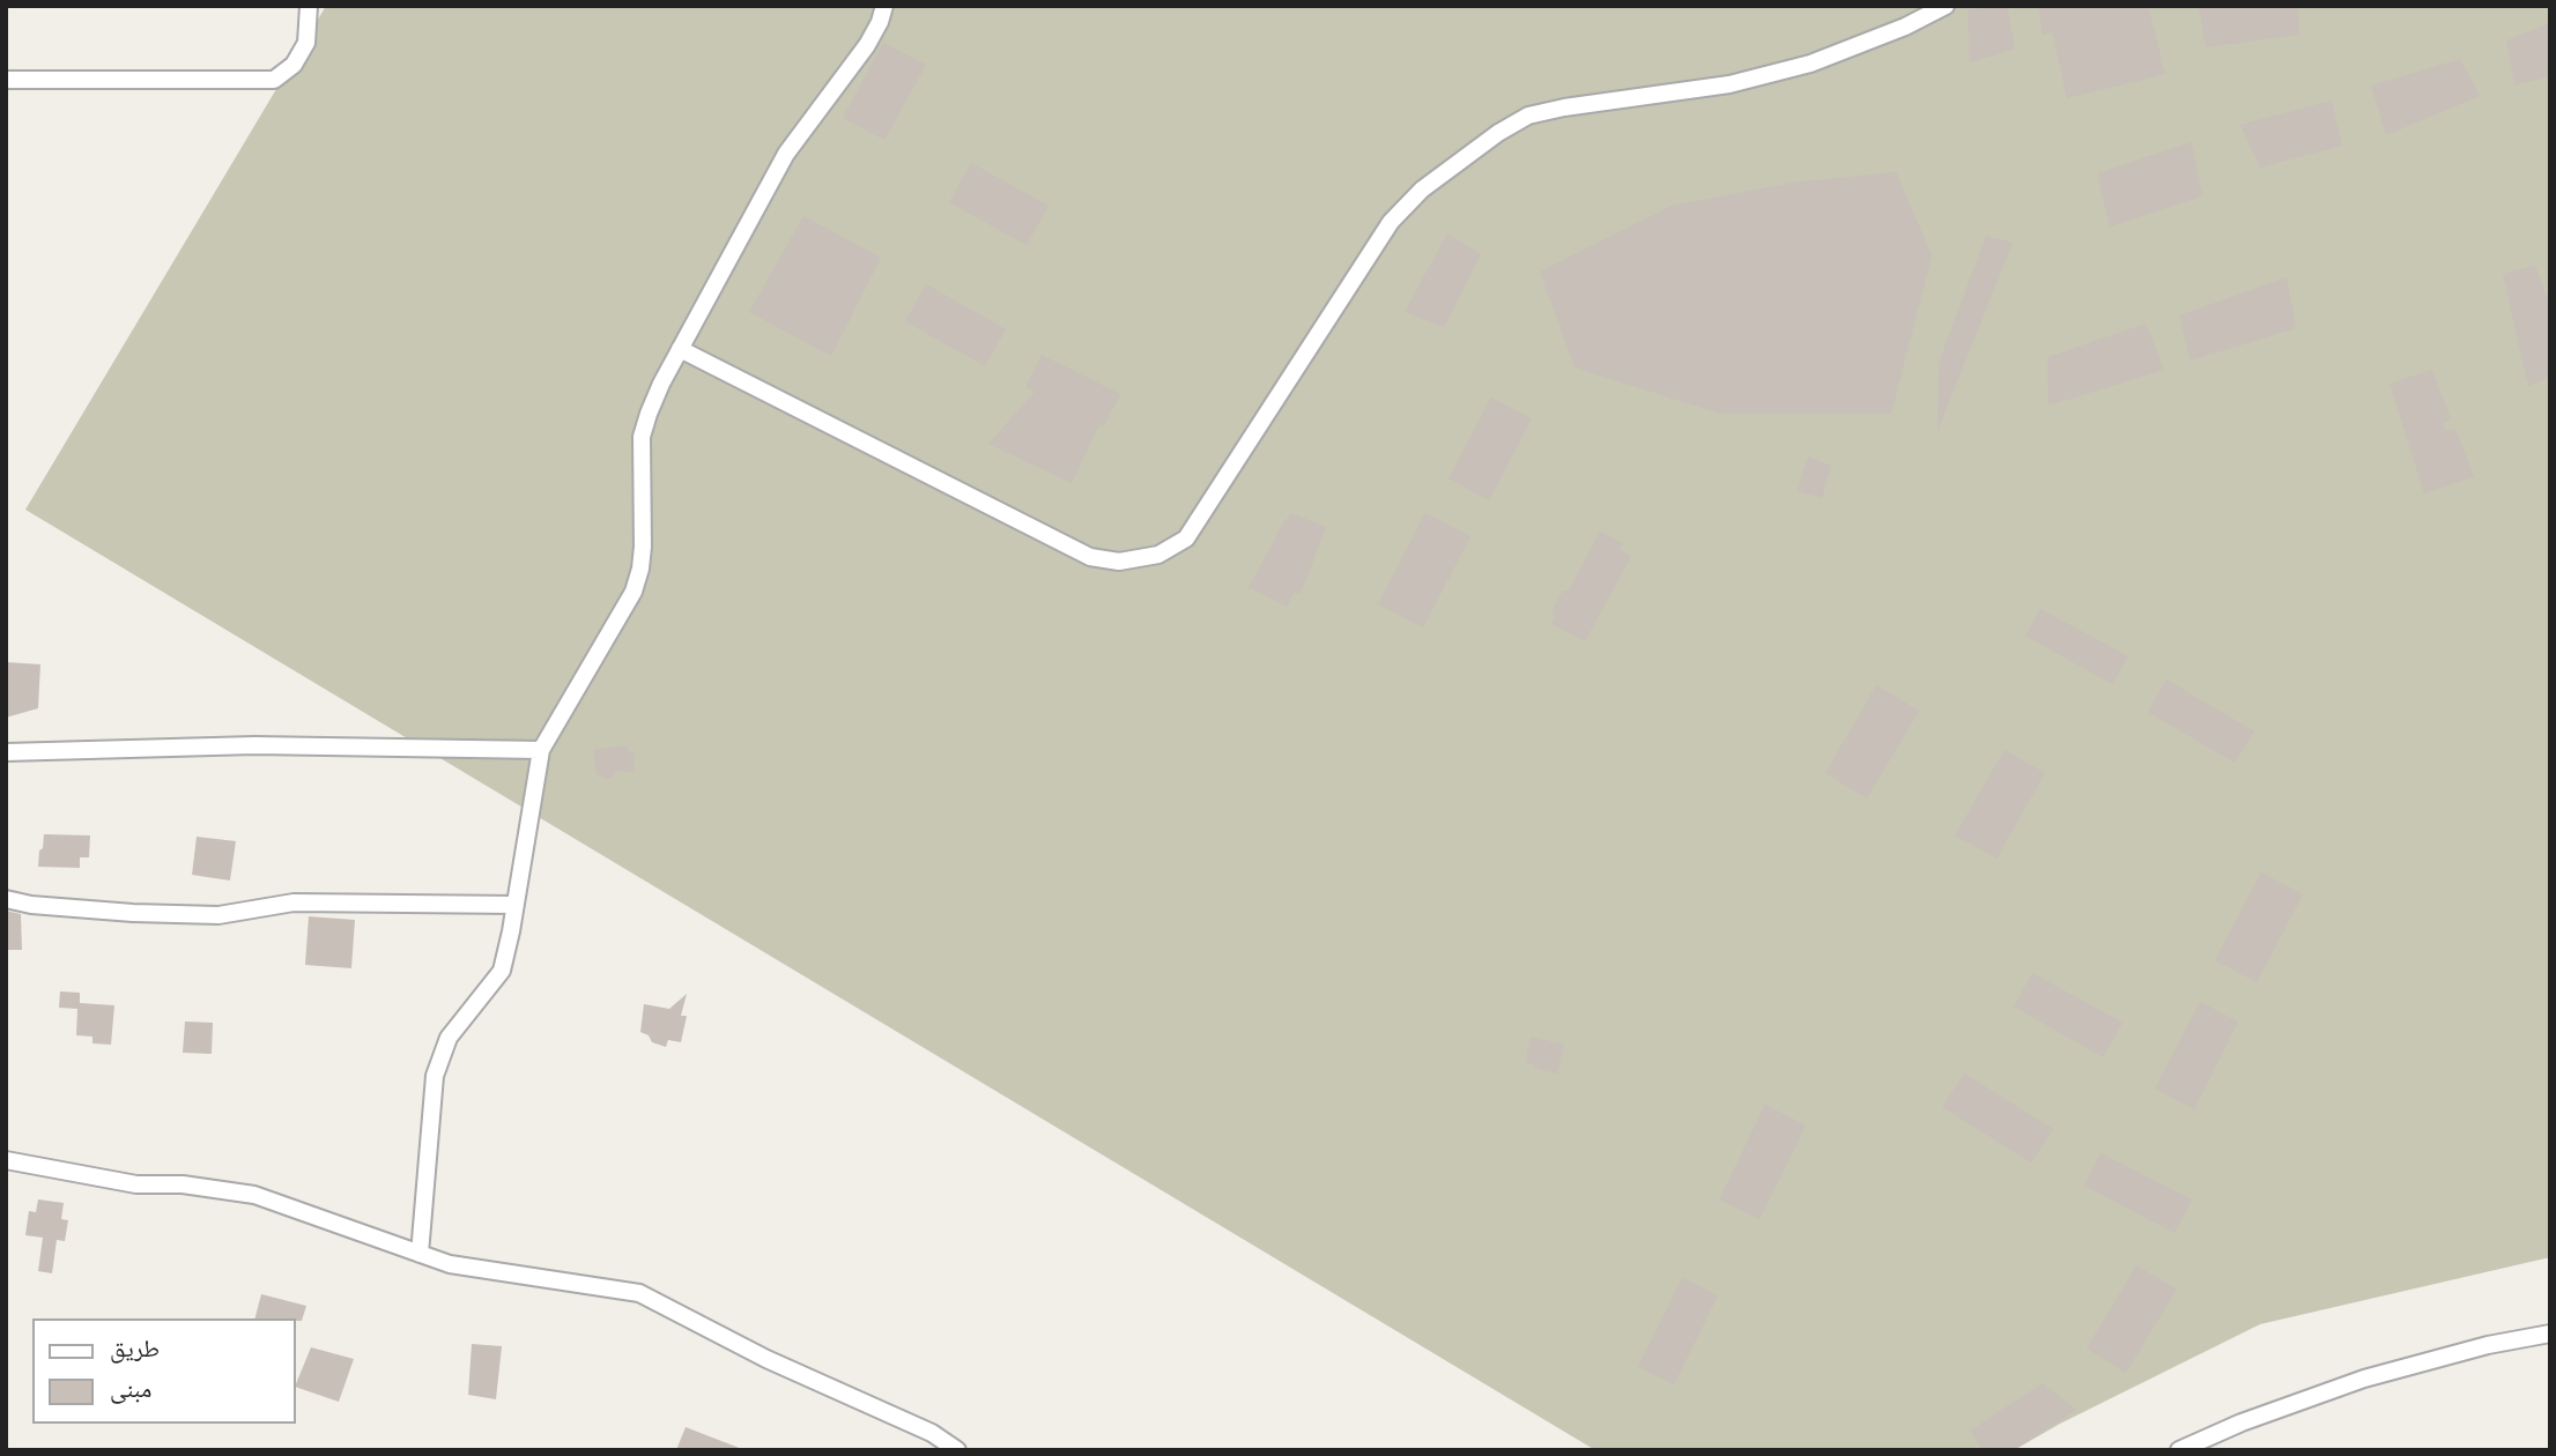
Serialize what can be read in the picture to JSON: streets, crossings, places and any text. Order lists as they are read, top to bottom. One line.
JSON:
{"legend":["طريق","مبنى"]}
